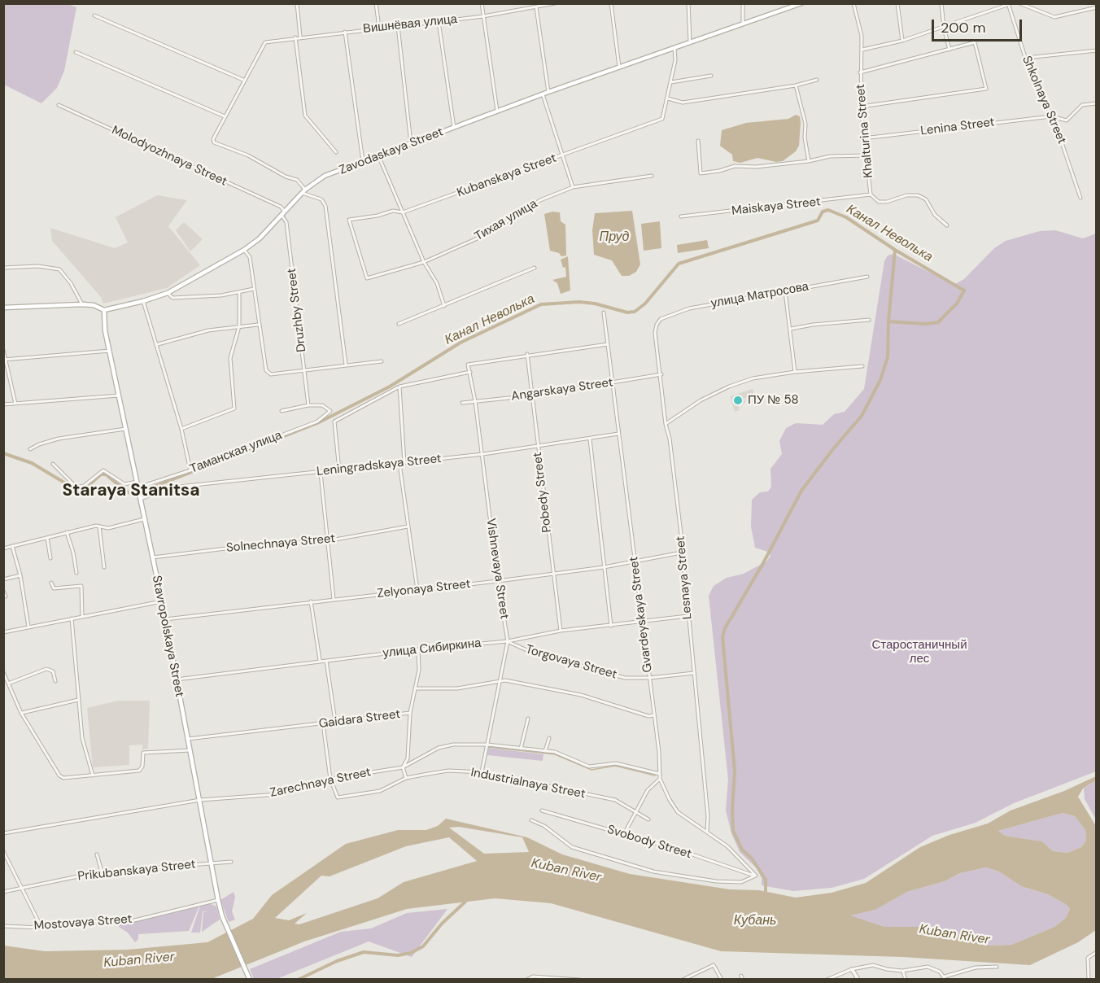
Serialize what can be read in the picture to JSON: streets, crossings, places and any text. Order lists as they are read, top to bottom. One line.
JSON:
{"streets":{"main road":["Zavodaskaya Street","Stavropolskaya Street"],"street":["Вишнёвая улица","Shkolnaya Street","Lenina Street","Khalturina Street","Molodyozhnaya Street","Kubanskaya Street","Maiskaya Street","Тихая улица","улица Матросова","Druzhby Street","Angarskaya Street","Таманская улица","Leningradskaya Street","Pobedy Street","Solnechnaya Street","Vishnevaya Street","Lesnaya Street","Zelyonaya Street","Gvardeyskaya Street","улица Сибиркина","Torgovaya Street","Gaidara Street","Zarechnaya Street","Industrialnaya Street","Svobody Street","Prikubanskaya Street","Mostovaya Street"]},"crossings":[["Shkolnaya Street","Lenina Street"],["Lenina Street","Khalturina Street"],["Khalturina Street","Maiskaya Street"],["Zavodaskaya Street","Molodyozhnaya Street"],["Zavodaskaya Street","Druzhby Street"],["Zavodaskaya Street","Stavropolskaya Street"],["Kubanskaya Street","Тихая улица"],["улица Матросова","Lesnaya Street"],["Druzhby Street","Таманская улица"],["Angarskaya Street","Pobedy Street"],["Angarskaya Street","Vishnevaya Street"],["Angarskaya Street","Lesnaya Street"],["Angarskaya Street","Gvardeyskaya Street"],["Таманская улица","Stavropolskaya Street"],["Leningradskaya Street","Pobedy Street"],["Leningradskaya Street","Vishnevaya Street"],["Leningradskaya Street","Gvardeyskaya Street"],["Leningradskaya Street","Stavropolskaya Street"],["Pobedy Street","Vishnevaya Street"],["Pobedy Street","Zelyonaya Street"],["Pobedy Street","улица Сибиркина"],["Solnechnaya Street","Stavropolskaya Street"],["Vishnevaya Street","Zelyonaya Street"],["Vishnevaya Street","улица Сибиркина"],["Vishnevaya Street","Torgovaya Street"],["Vishnevaya Street","Zarechnaya Street"],["Vishnevaya Street","Industrialnaya Street"],["Lesnaya Street","Zelyonaya Street"],["Lesnaya Street","Gvardeyskaya Street"],["Lesnaya Street","улица Сибиркина"],["Lesnaya Street","Torgovaya Street"],["Zelyonaya Street","Gvardeyskaya Street"],["Zelyonaya Street","Stavropolskaya Street"],["Gvardeyskaya Street","улица Сибиркина"],["Gvardeyskaya Street","Torgovaya Street"],["Gvardeyskaya Street","Zarechnaya Street"],["Gvardeyskaya Street","Svobody Street"],["Stavropolskaya Street","улица Сибиркина"],["Stavropolskaya Street","Gaidara Street"],["Stavropolskaya Street","Zarechnaya Street"],["Stavropolskaya Street","Prikubanskaya Street"],["Stavropolskaya Street","Mostovaya Street"],["улица Сибиркина","Torgovaya Street"],["улица Сибиркина","Gaidara Street"],["Zarechnaya Street","Industrialnaya Street"]],"districts":["Staraya Stanitsa"],"water":["Канал Неволька","Пруд","Kuban River","Кубань"],"parks":["Старостаничный лес"],"places":["ПУ № 58"],"scale_bar":"200 m"}
